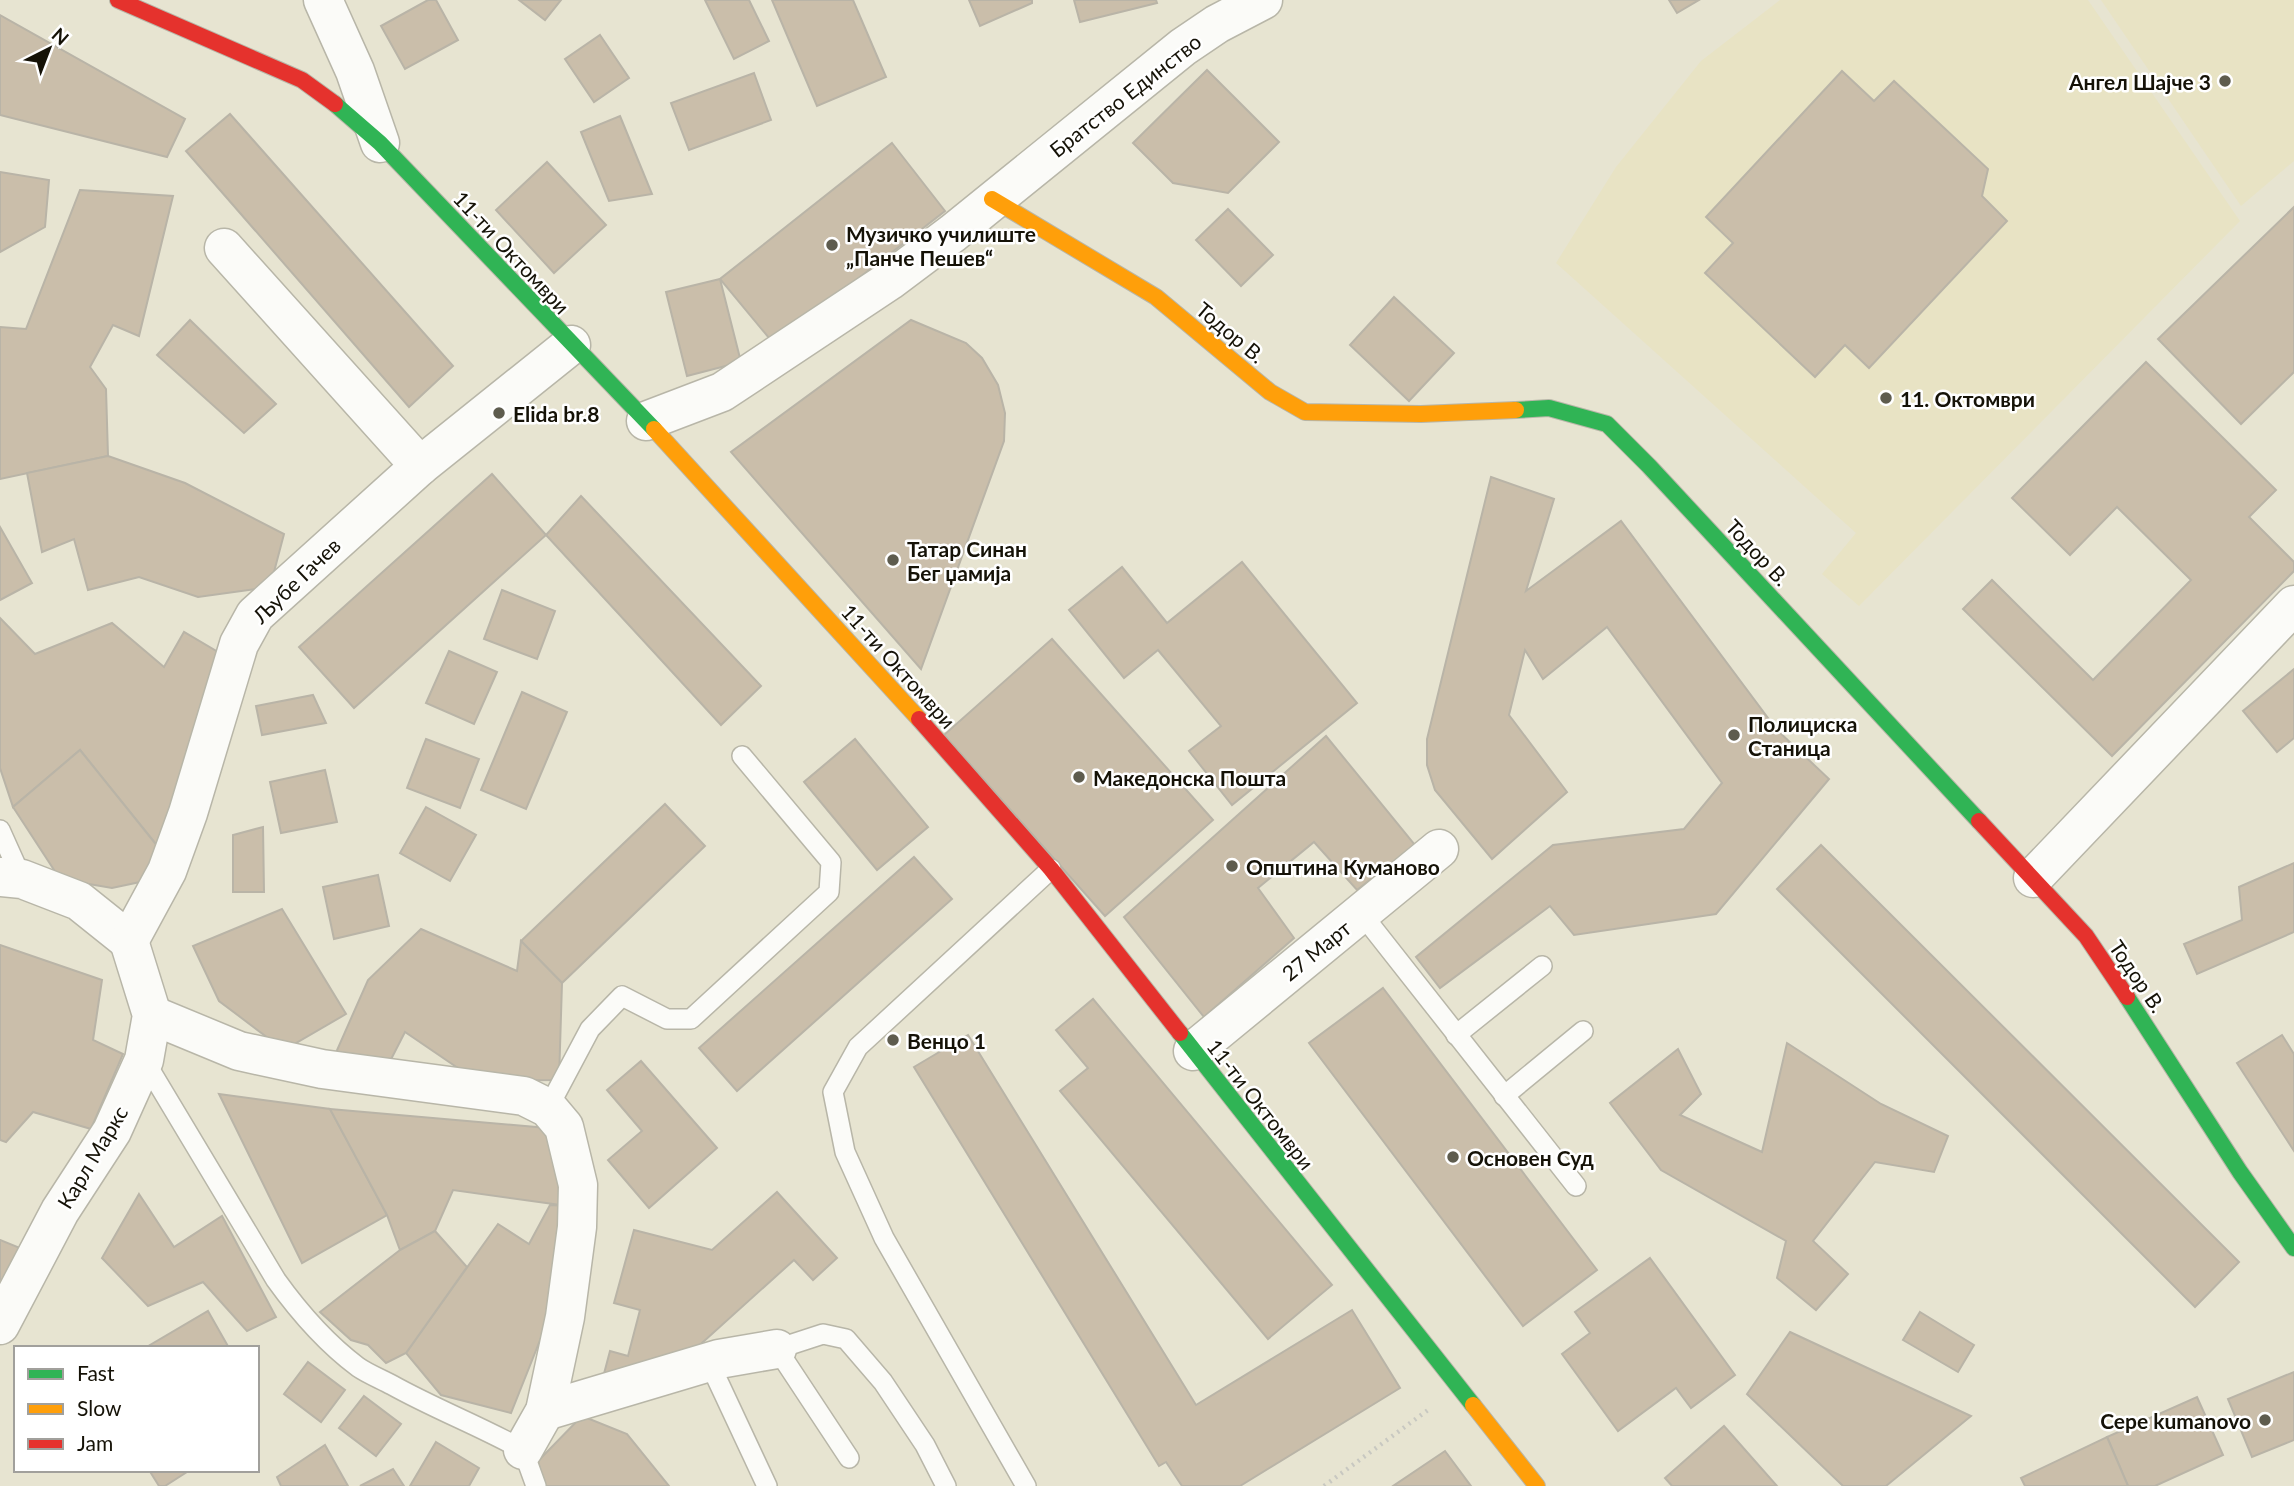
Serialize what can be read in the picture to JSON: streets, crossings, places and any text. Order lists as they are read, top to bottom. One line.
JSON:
{"streets":{"main road":["11-ти Октомври","Тодор В."],"street":["Братство Единство","Љубе Гачев","27 Март","Карл Маркс"]},"crossings":[["Братство Единство","11-ти Октомври"],["Братство Единство","Тодор В."],["11-ти Октомври","Љубе Гачев"],["11-ти Октомври","27 Март"],["Љубе Гачев","Карл Маркс"]],"places":["Ангел Шајче 3","Музичко училиште „Панче Пешев“","11. Октомври","Elida br.8","Татар Синан Бег џамија","Полициска Станица","Македонска Пошта","Општина Куманово","Венцо 1","Основен Суд","Cepe kumanovo"],"legend":["Fast","Slow","Jam"],"north":"top right"}
